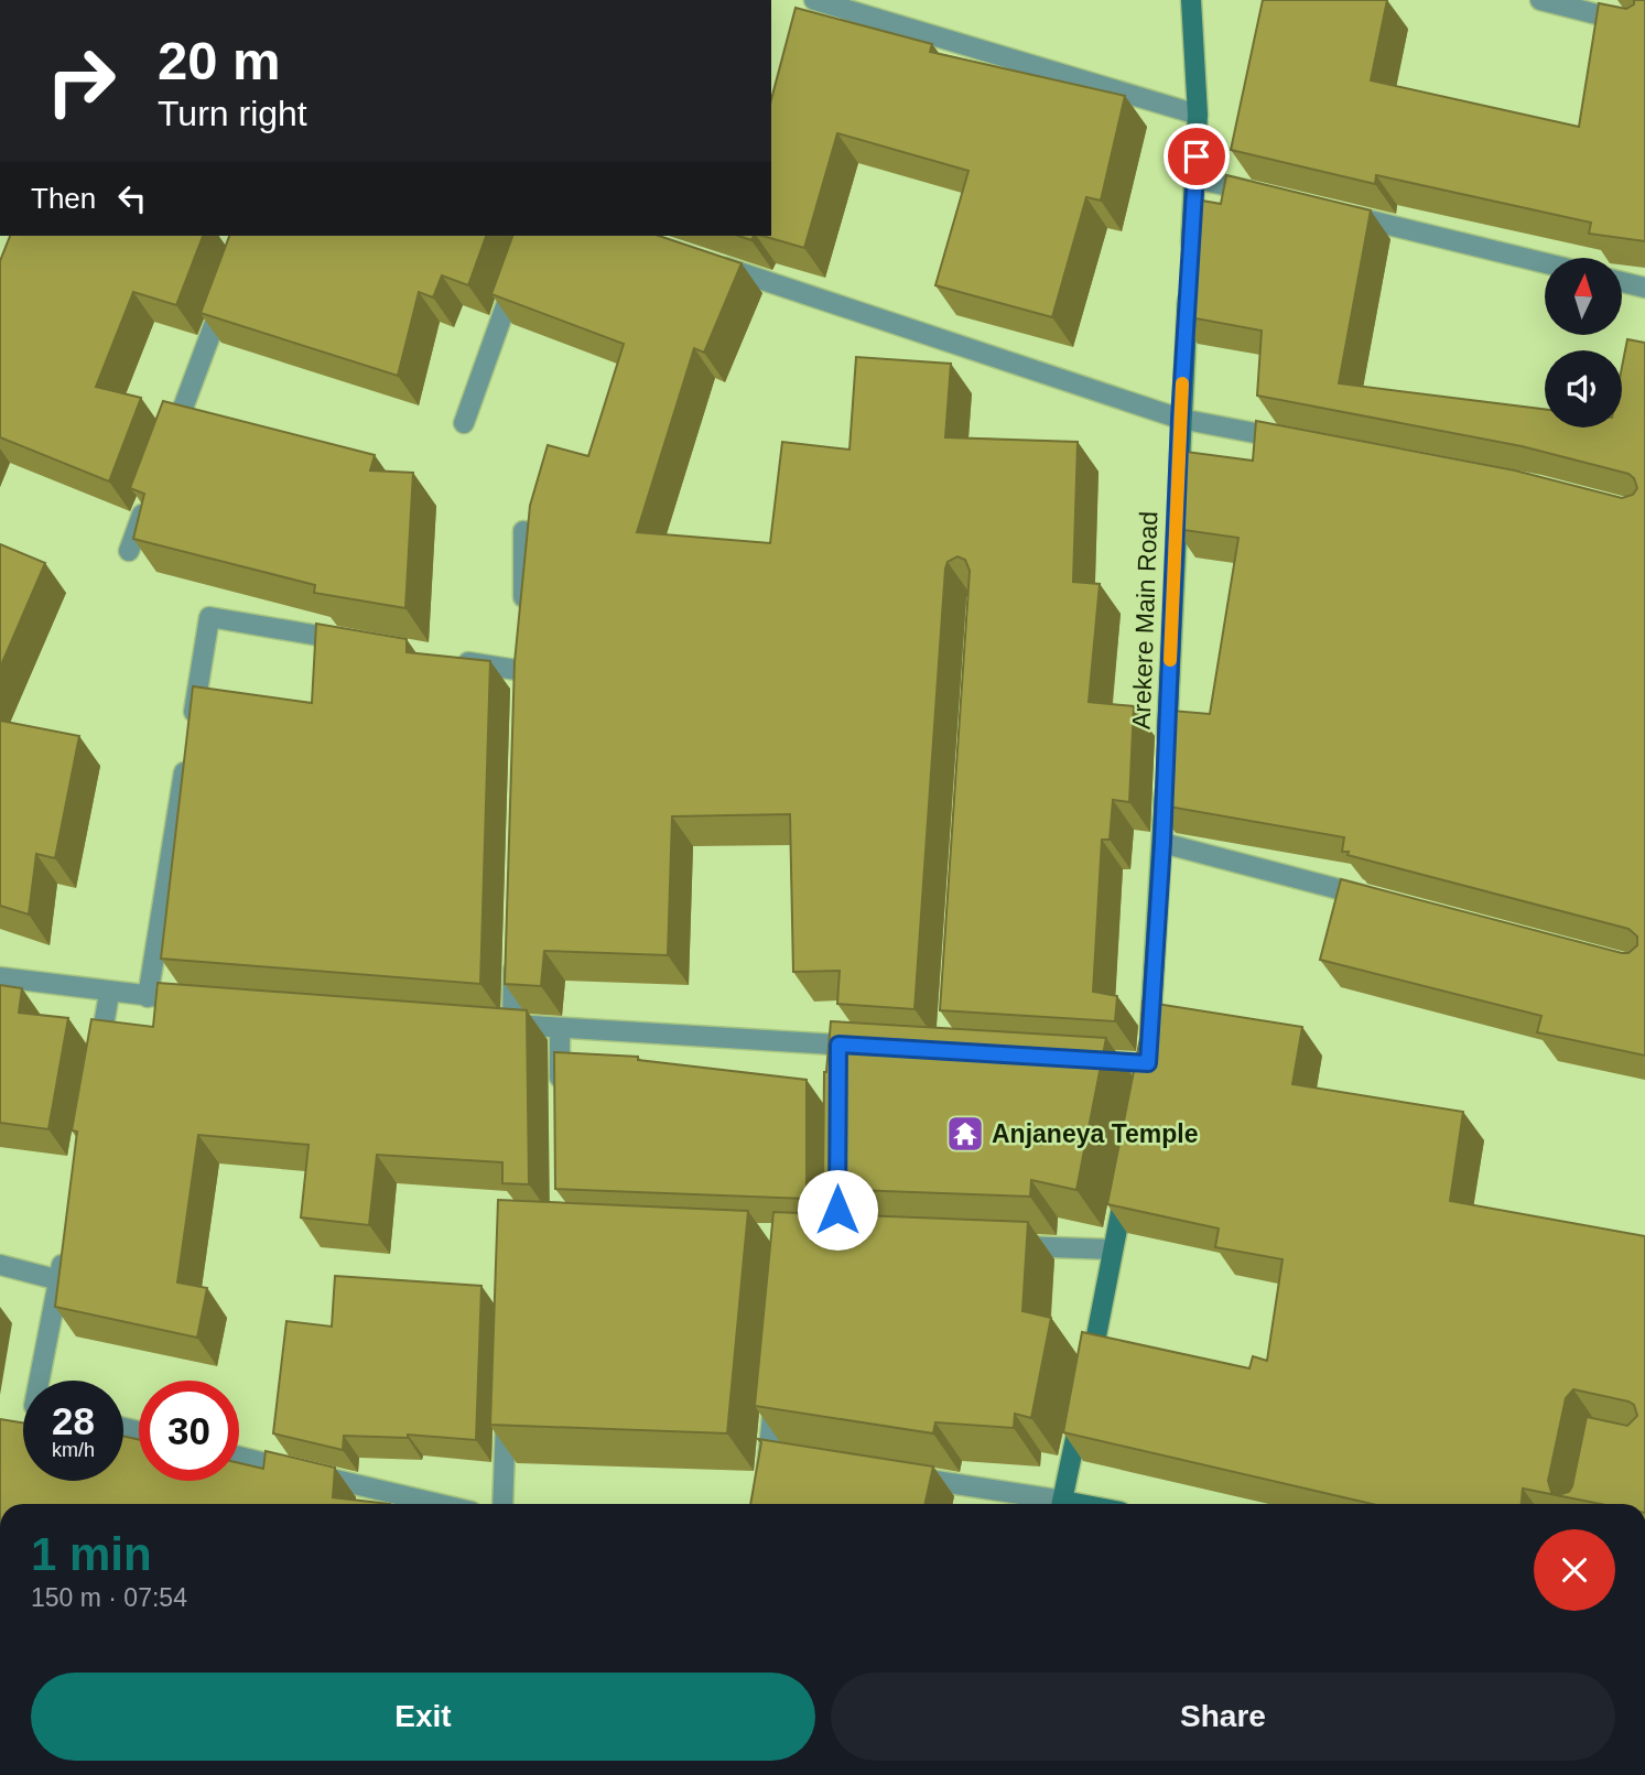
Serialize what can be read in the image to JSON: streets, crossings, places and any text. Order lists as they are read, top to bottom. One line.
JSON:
{"streets":{"street":["Arekere Main Road"]},"places":{"temple":["Anjaneya Temple"]},"north":"top","page":{"turn":["20 m","Turn right"],"then":"Then","speed":"28 km/h","limit":"30","heading":["1 min","150 m · 07:54"],"buttons":["Exit","Share"]}}
